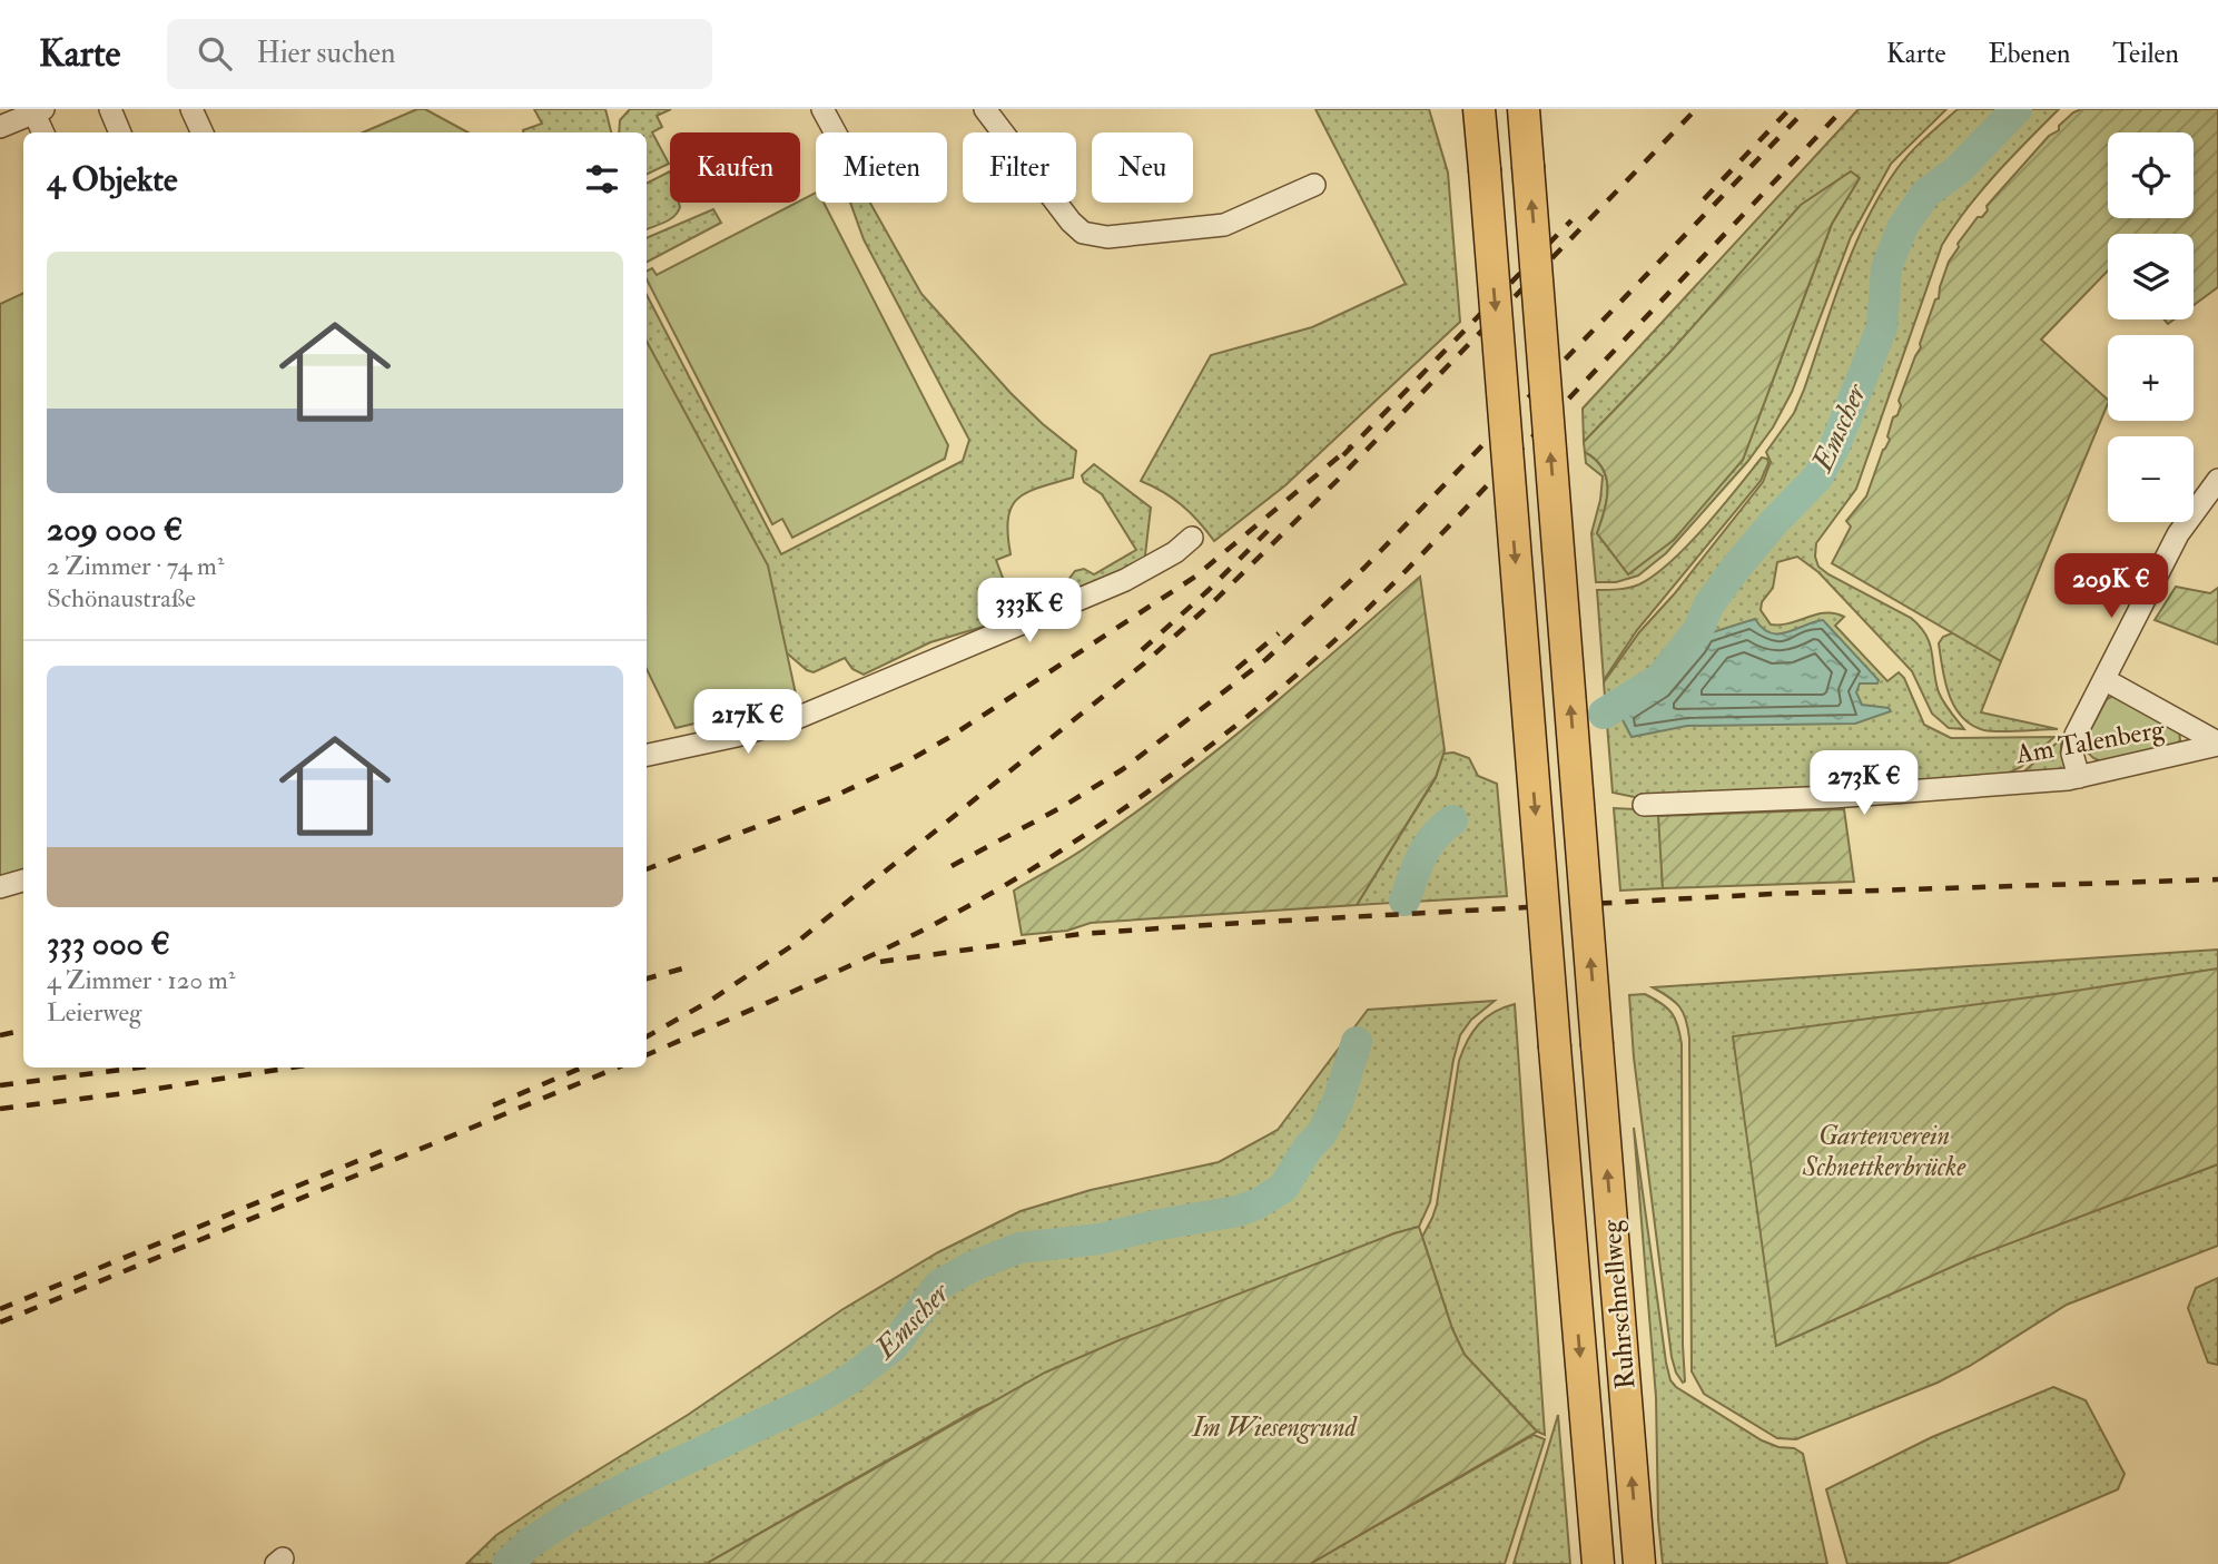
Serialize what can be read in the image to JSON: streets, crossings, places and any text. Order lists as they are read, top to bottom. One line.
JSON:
{"streets":{"highway":["Ruhrschnellweg"],"street":["Am Talenberg"]},"water":["Emscher"],"parks":["Gartenverein Schnettkerbrücke","Im Wiesengrund"],"page":{"header":"Karte","search":"Hier suchen","nav":["Karte","Ebenen","Teilen"],"map_buttons":["+","−"],"chip":["Kaufen","Mieten","Filter","Neu"],"heading":"4 Objekte","list":[{"name":"209 000 €","note":"2 Zimmer · 74 m² · Schönaustraße"},{"name":"333 000 €","note":"4 Zimmer · 120 m² · Leierweg"}],"price":["209K €","333K €","217K €","273K €"]}}
